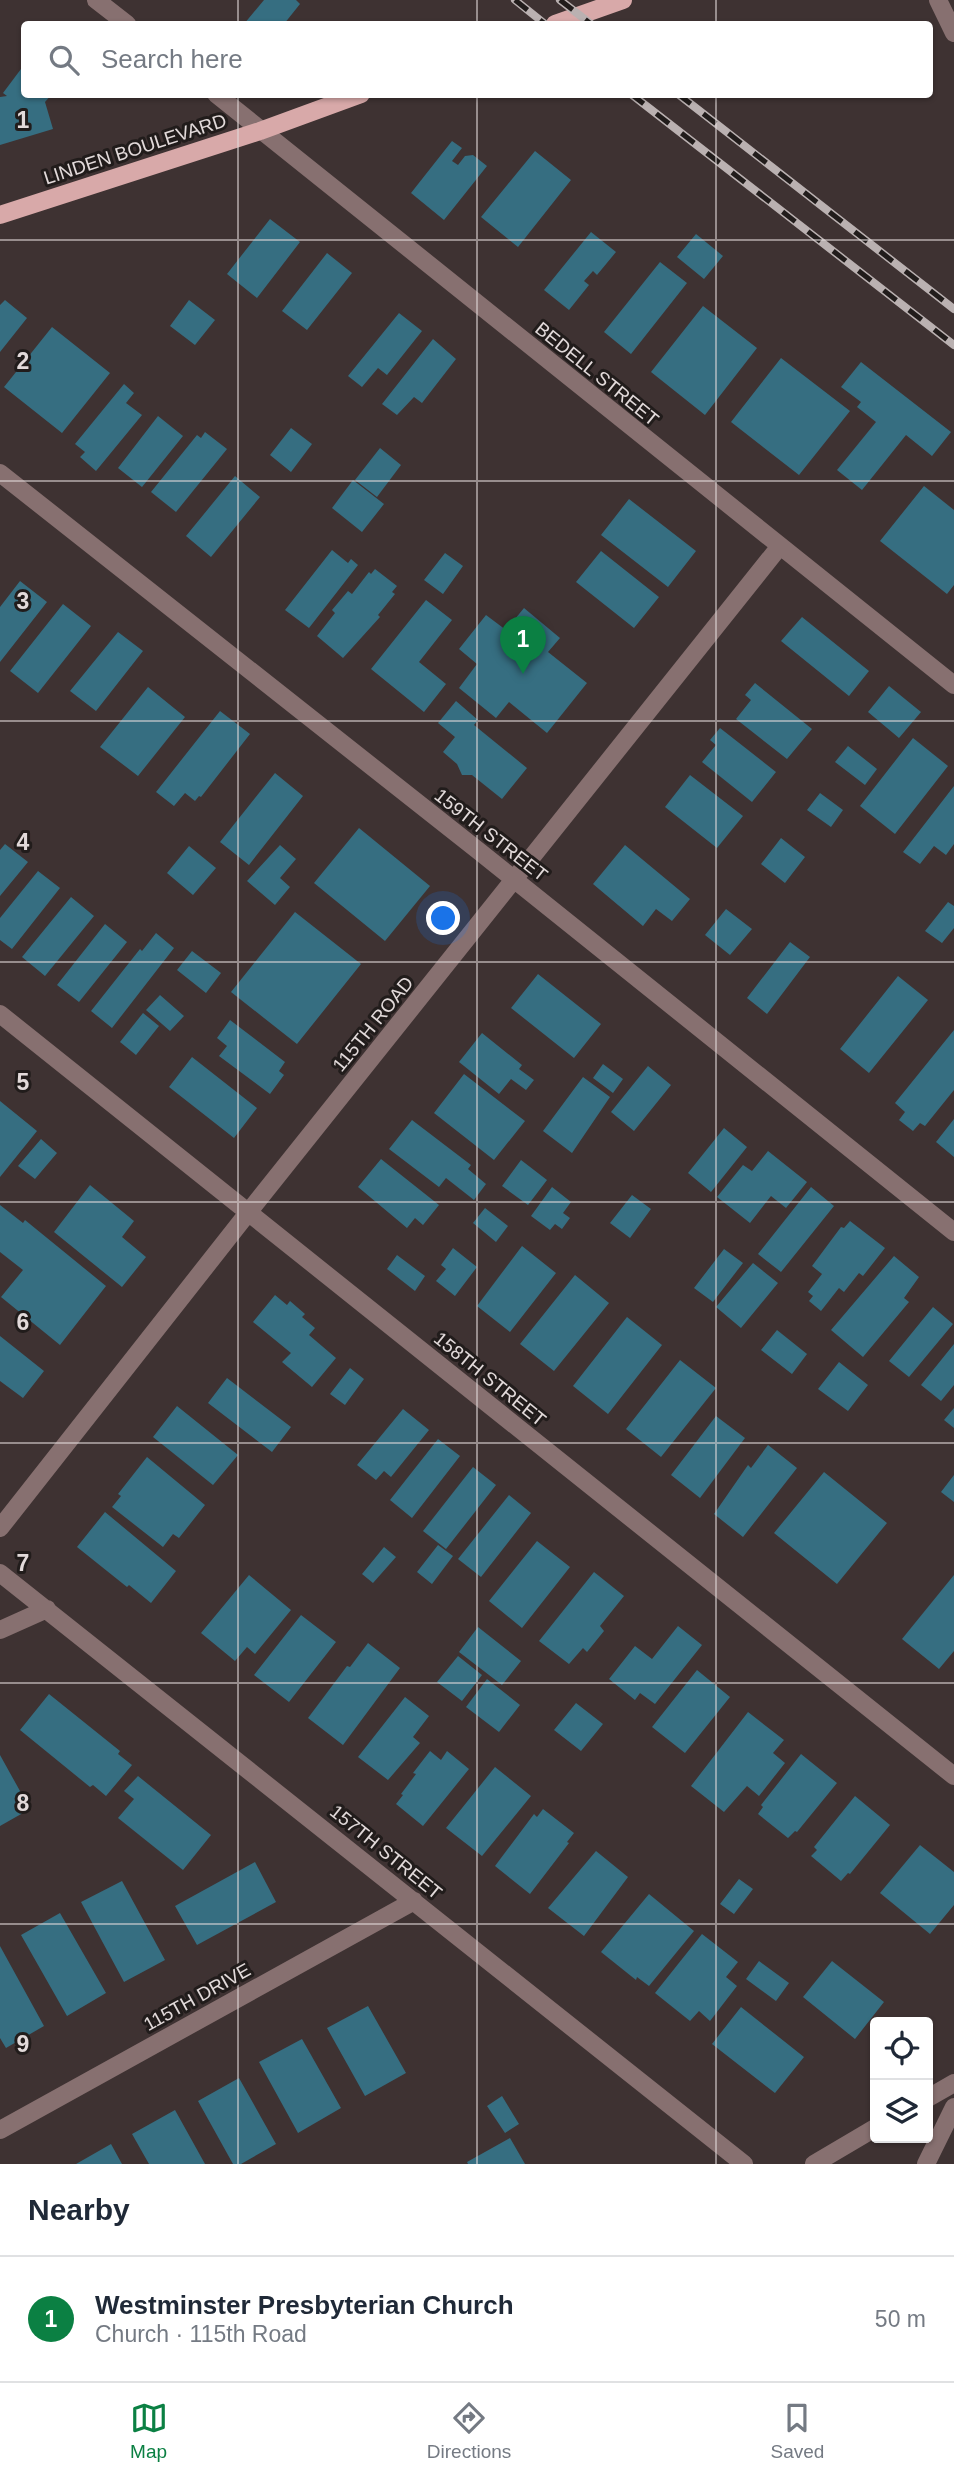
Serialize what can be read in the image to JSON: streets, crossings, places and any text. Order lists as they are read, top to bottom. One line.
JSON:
{"streets":{"main road":["LINDEN BOULEVARD"],"street":["BEDELL STREET","159TH STREET","115TH ROAD","158TH STREET","157TH STREET","115TH DRIVE"]},"crossings":[["LINDEN BOULEVARD","BEDELL STREET"],["BEDELL STREET","115TH ROAD"],["159TH STREET","115TH ROAD"],["115TH ROAD","158TH STREET"],["157TH STREET","115TH DRIVE"]],"page":{"search":"Search here","pins":"1","heading":"Nearby","list":[{"mark":"1","name":"Westminster Presbyterian Church","note":"Church · 115th Road","value":"50 m"}],"nav":["Map","Directions","Saved"]},"grid":{"rows":["1","2","3","4","5","6","7","8","9"]}}
